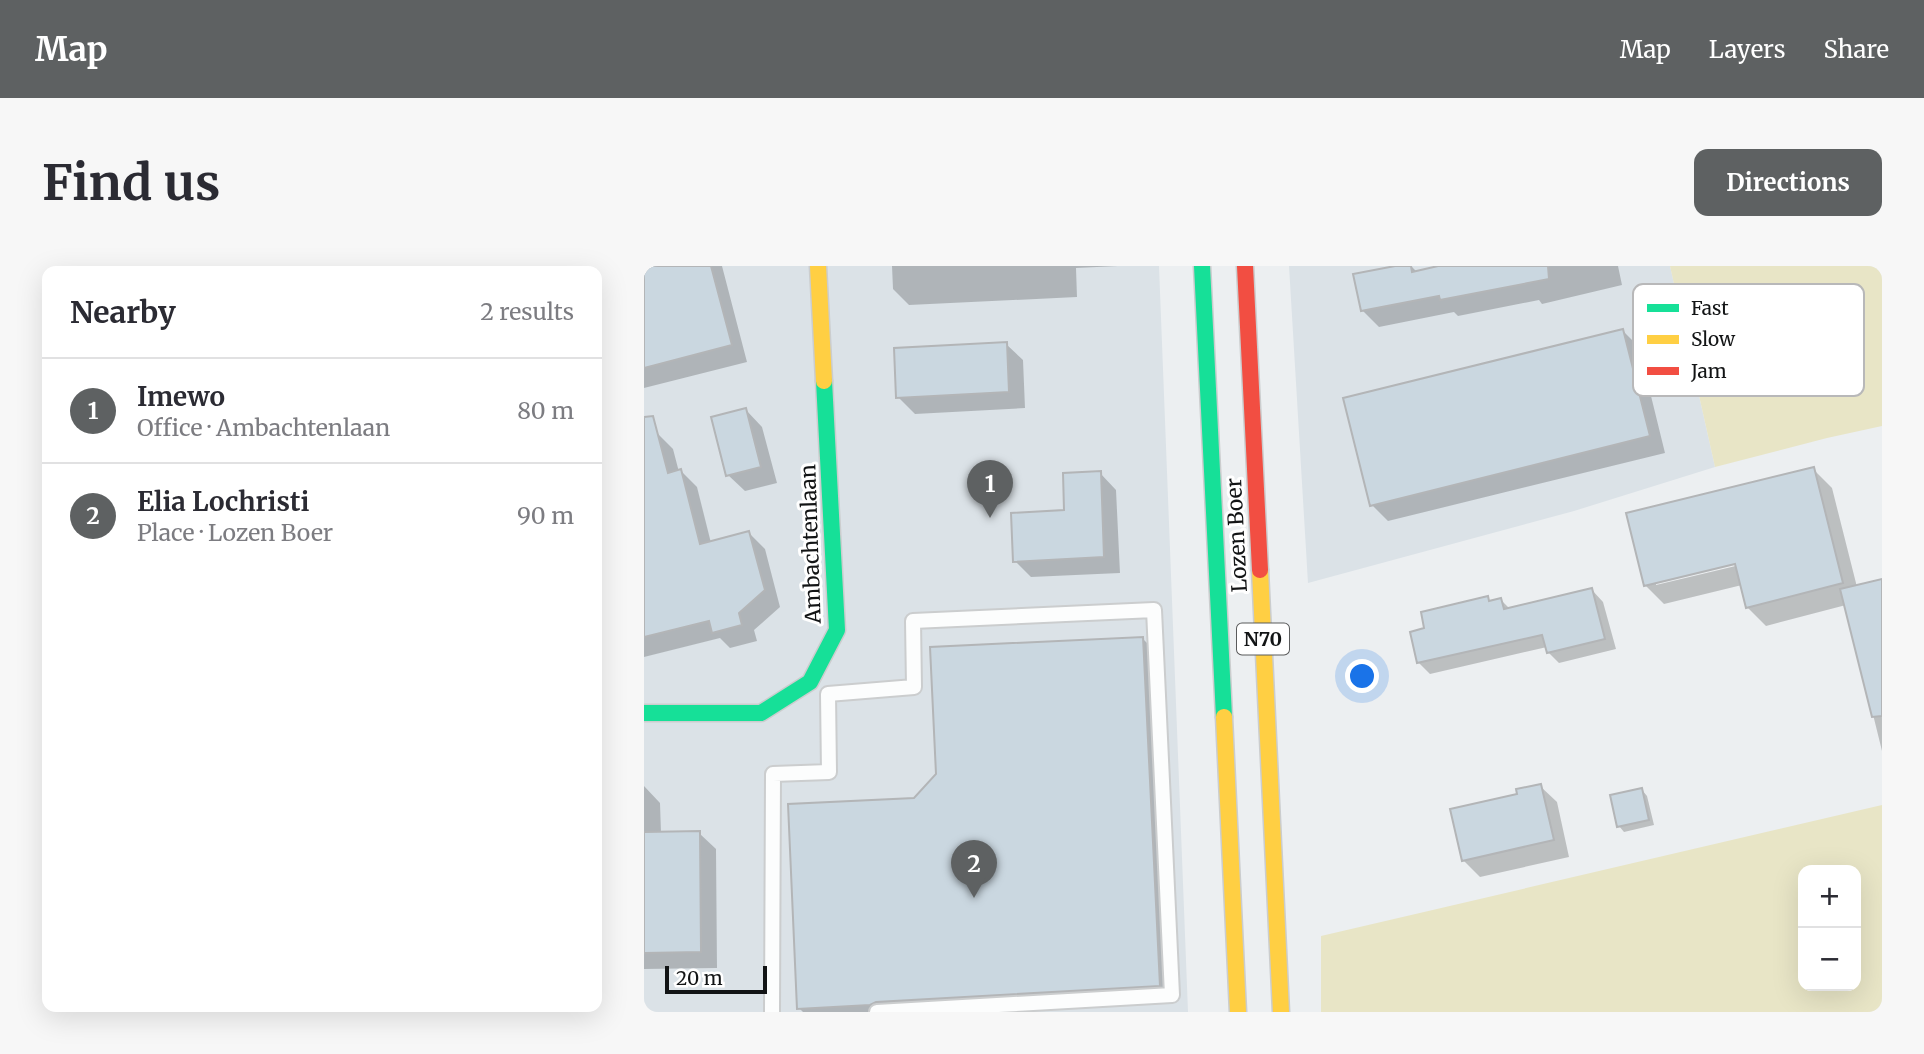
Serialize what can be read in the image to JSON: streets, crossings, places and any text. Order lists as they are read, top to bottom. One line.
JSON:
{"streets":{"main road":["Lozen Boer","Ambachtenlaan","N70"]},"legend":["Fast","Slow","Jam"],"scale_bar":"20 m","page":{"header":"Map","nav":["Map","Layers","Share"],"buttons":"Directions","title":"Find us","heading":["Nearby","2 results"],"list":[{"mark":"1","name":"Imewo","note":"Office · Ambachtenlaan","value":"80 m"},{"mark":"2","name":"Elia Lochristi","note":"Place · Lozen Boer","value":"90 m"}],"pins":["1","2"],"map_buttons":["+","−"],"scale":"20 m"}}
